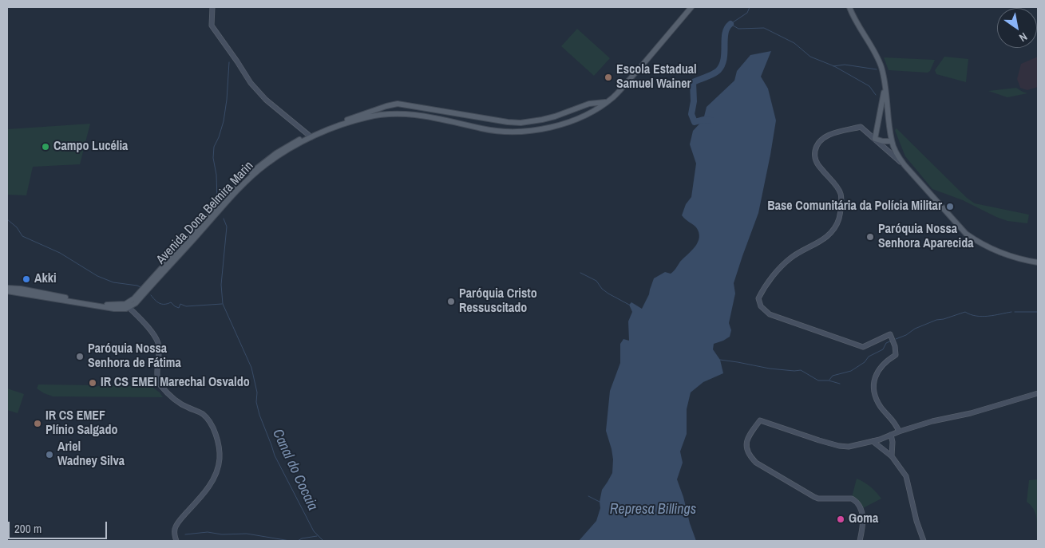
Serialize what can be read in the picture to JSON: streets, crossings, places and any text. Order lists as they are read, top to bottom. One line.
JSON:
{"streets":{"main road":["Avenida Dona Belmira Marin"]},"water":["Canal do Cocaia","Represa Billings"],"places":["Escola Estadual Samuel Wainer","Campo Lucélia","Base Comunitária da Polícia Militar","Paróquia Nossa Senhora Aparecida","Akki","Paróquia Cristo Ressuscitado","Paróquia Nossa Senhora de Fátima","IR CS EMEI Marechal Osvaldo","IR CS EMEF Plínio Salgado","Ariel Wadney Silva","Goma"],"scale_bar":"200 m","north":"bottom right"}
